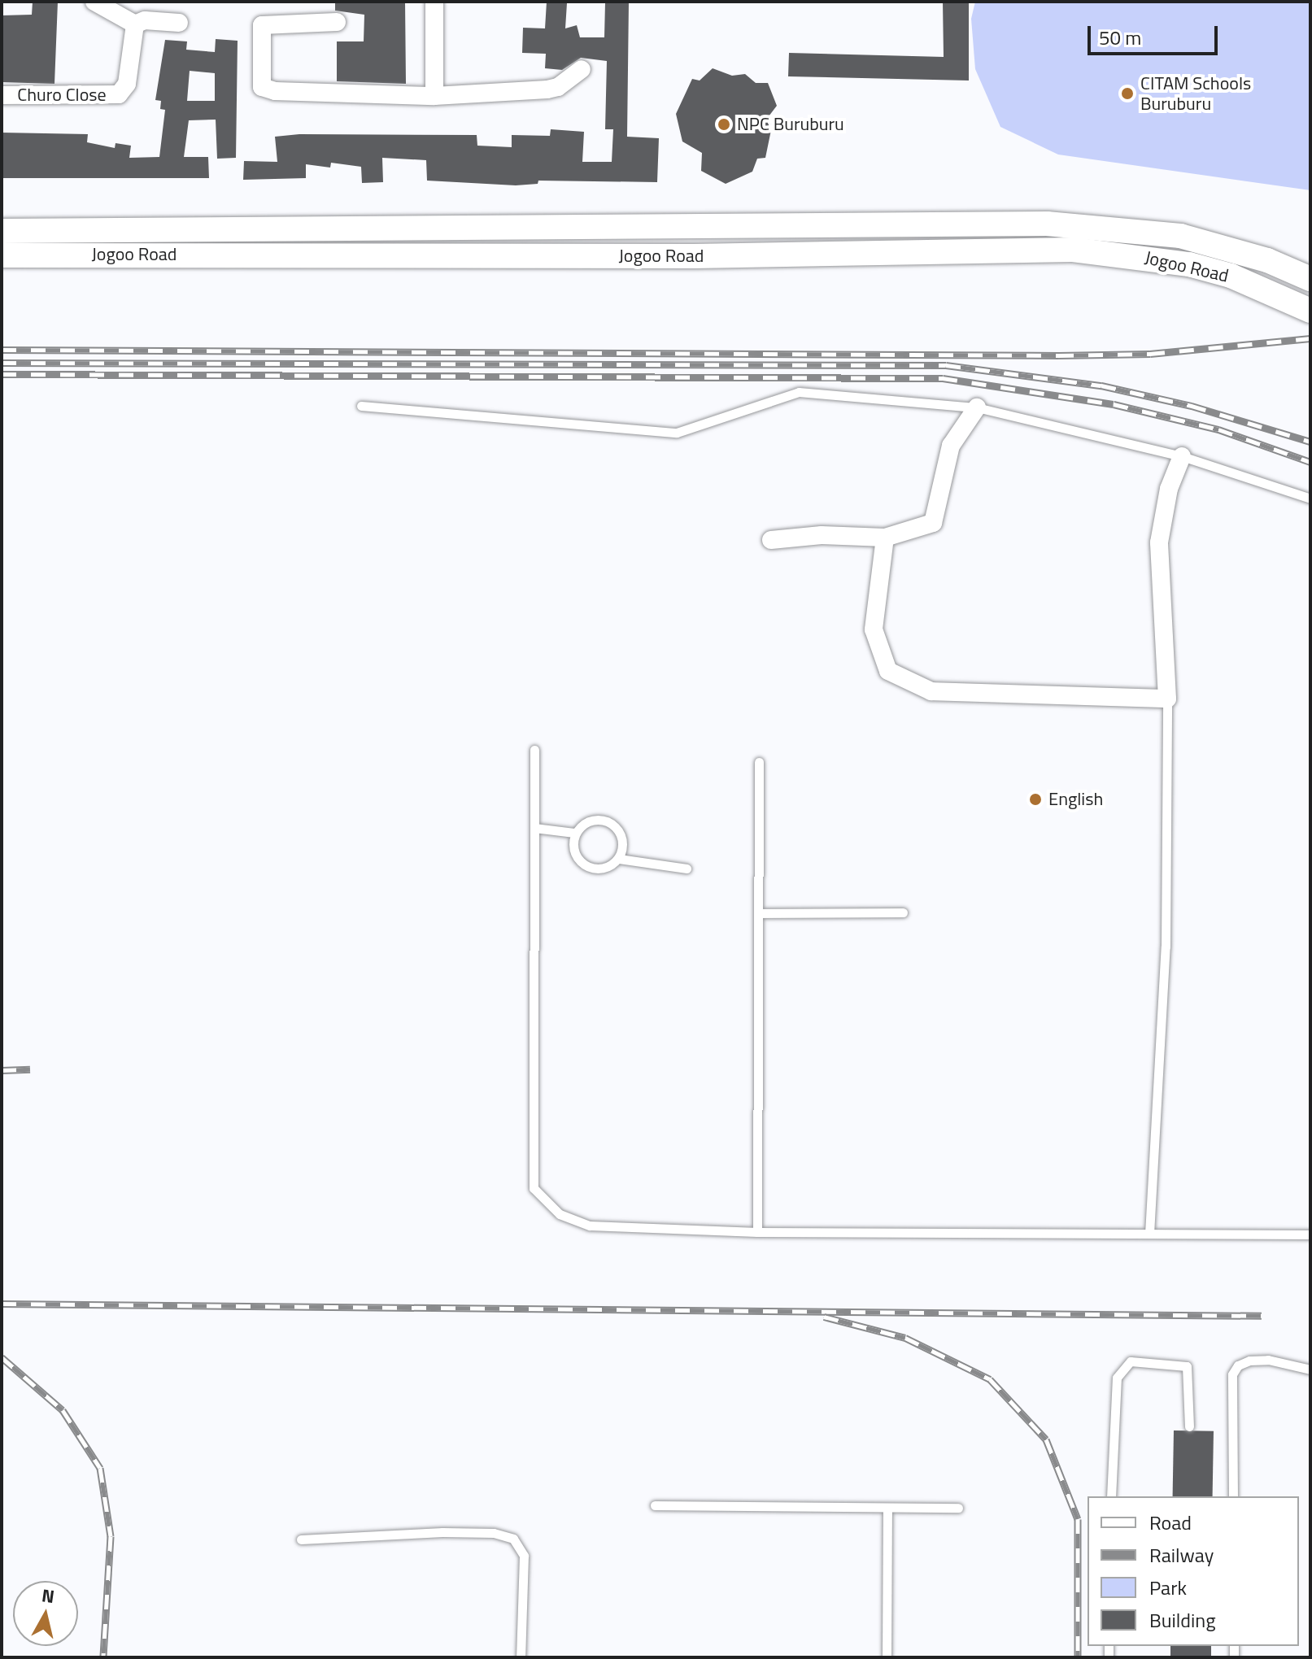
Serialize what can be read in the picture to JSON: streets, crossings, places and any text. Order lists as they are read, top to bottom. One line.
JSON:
{"streets":{"main road":["Jogoo Road"],"street":["Churo Close"]},"places":["CITAM Schools Buruburu","NPC Buruburu","English"],"legend":["Road","Railway","Park","Building"],"scale_bar":"50 m","north":"top"}
